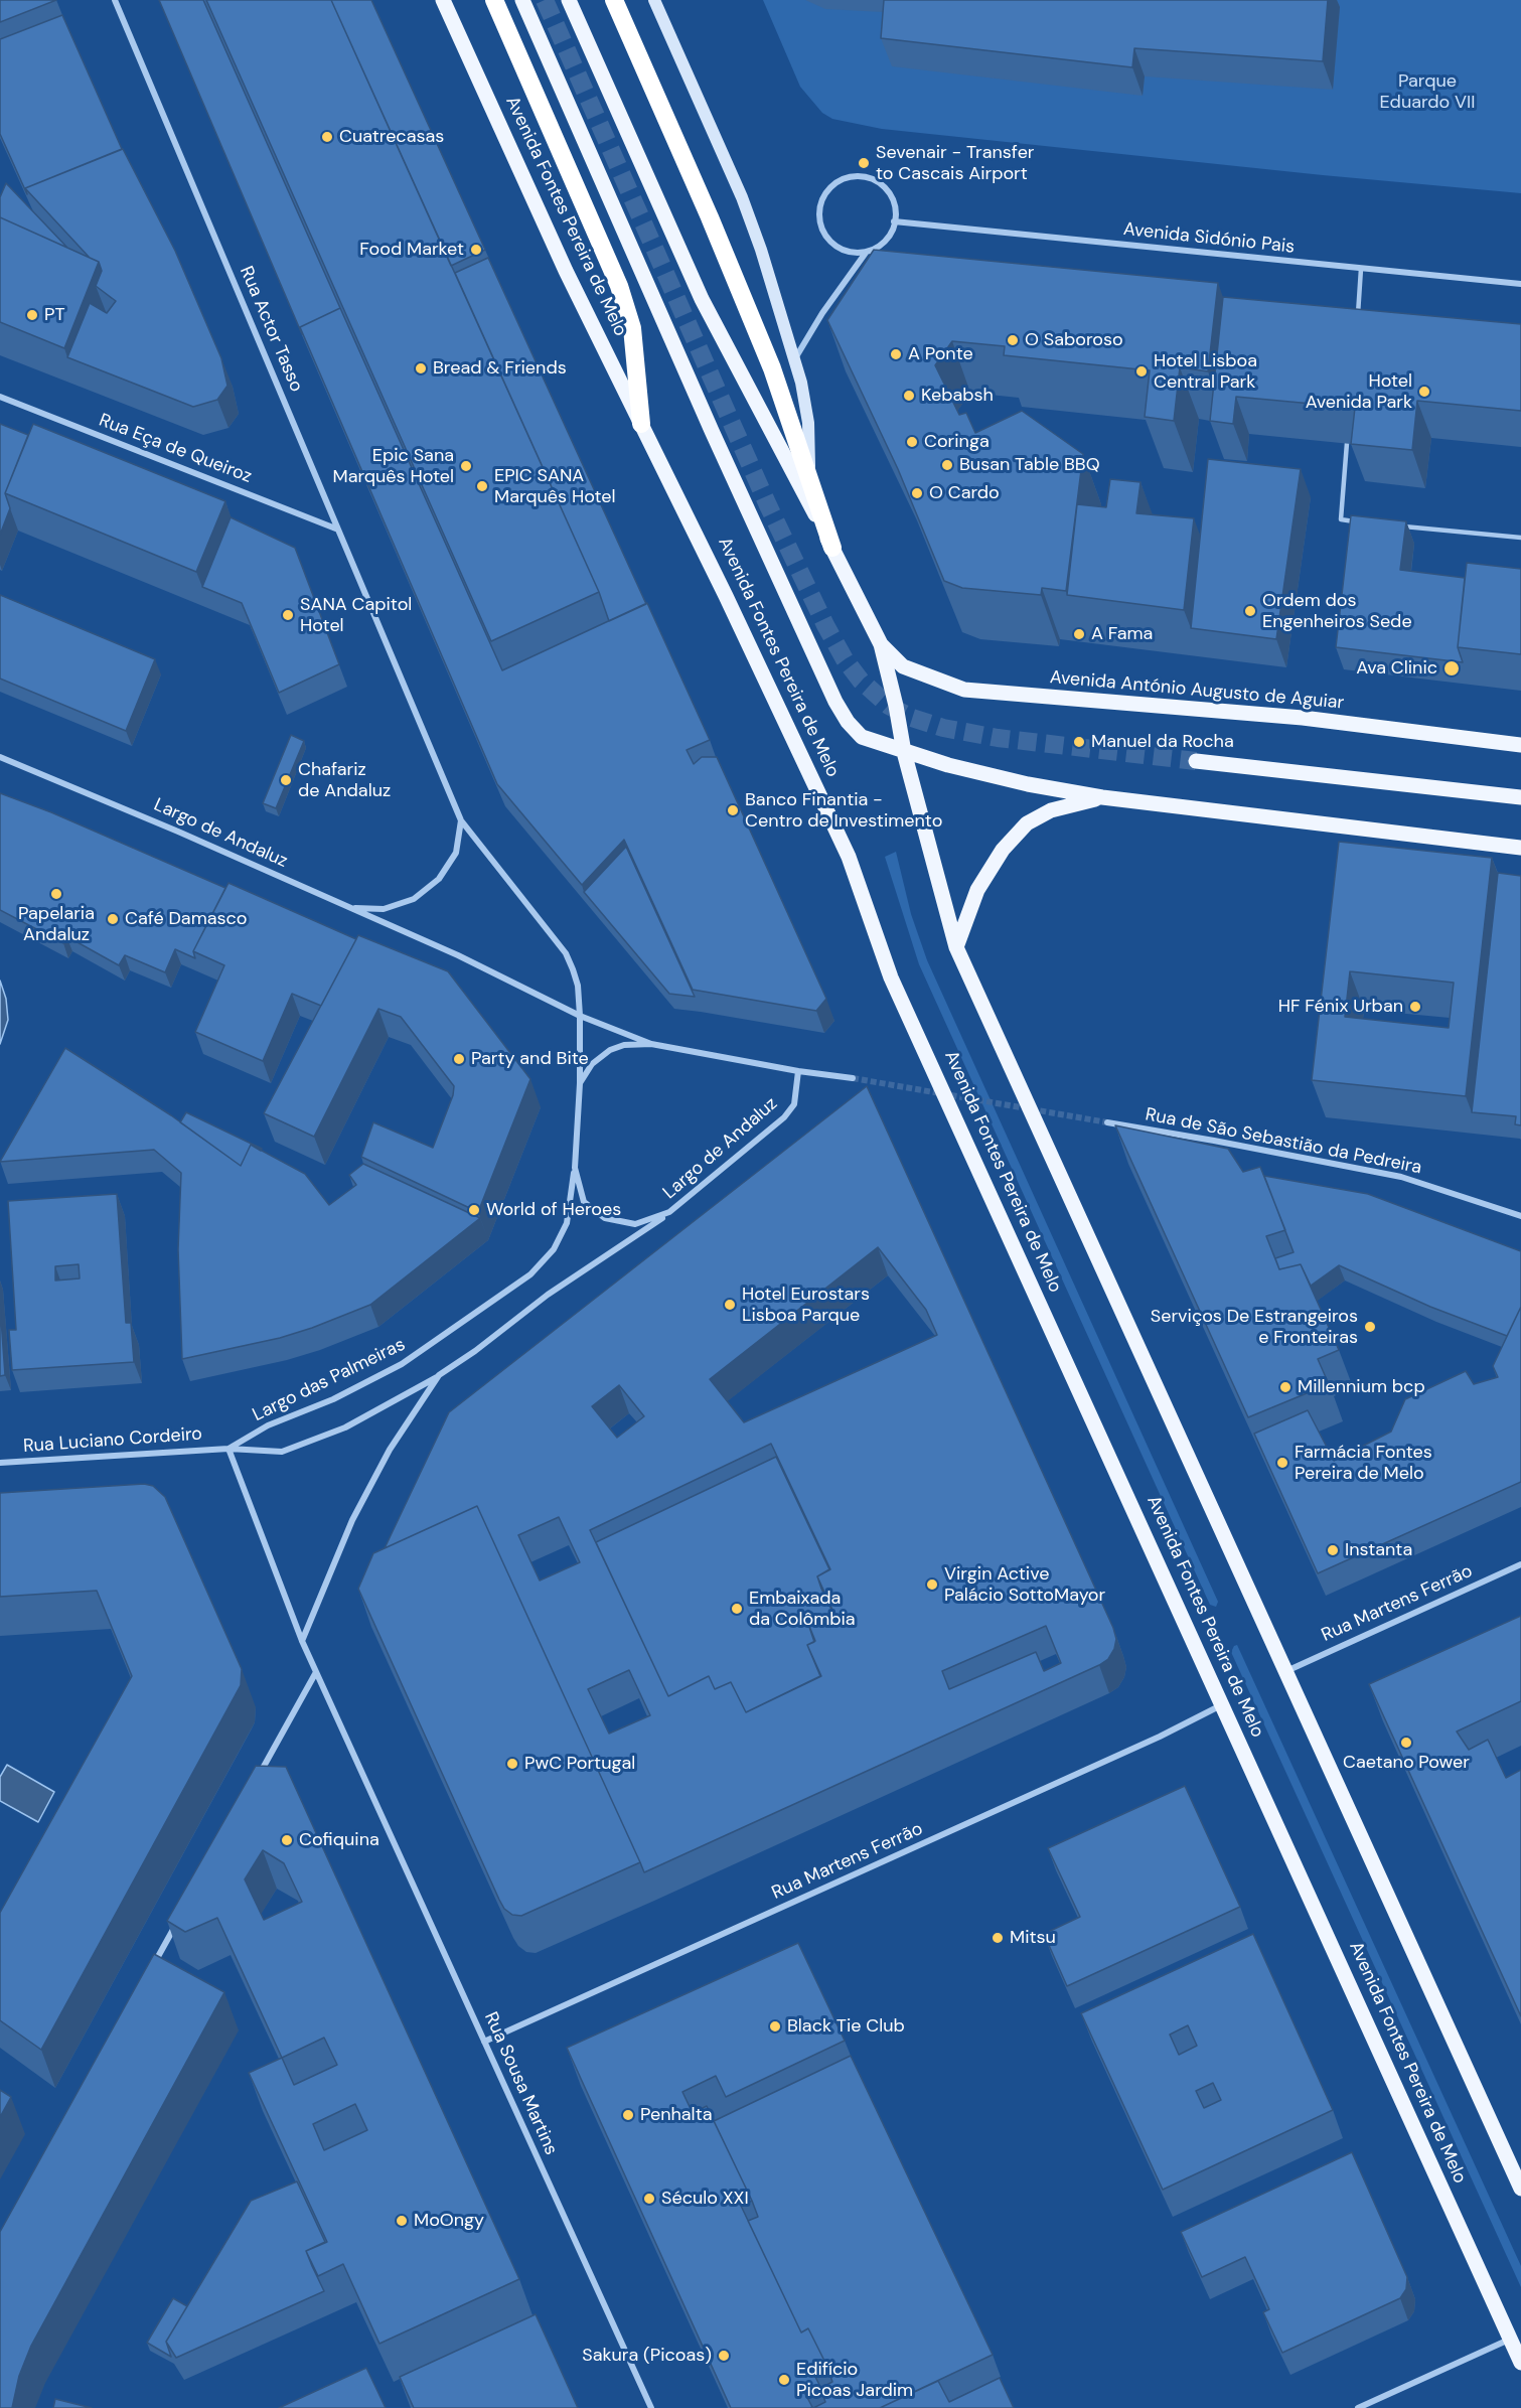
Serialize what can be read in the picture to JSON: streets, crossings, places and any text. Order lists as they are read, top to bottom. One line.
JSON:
{"streets":{"main road":["Avenida Fontes Pereira de Melo","Avenida António Augusto de Aguiar"],"street":["Avenida Sidónio Pais","Rua Actor Tasso","Rua Eça de Queiroz","Largo de Andaluz","Rua de São Sebastião da Pedreira","Largo das Palmeiras","Rua Luciano Cordeiro","Rua Martens Ferrão","Rua Sousa Martins"]},"crossings":[["Avenida Fontes Pereira de Melo","Rua Martens Ferrão"],["Rua Actor Tasso","Rua Eça de Queiroz"],["Rua Actor Tasso","Largo de Andaluz"],["Largo de Andaluz","Largo das Palmeiras"],["Largo das Palmeiras","Rua Luciano Cordeiro"],["Rua Martens Ferrão","Rua Sousa Martins"]],"parks":["Parque Eduardo VII"],"places":["Cuatrecasas","Sevenair - Transfer to Cascais Airport","Food Market","PT","O Saboroso","A Ponte","Bread & Friends","Hotel Lisboa Central Park","Hotel Avenida Park","Kebabsh","Coringa","Busan Table BBQ","Epic Sana Marquês Hotel","EPIC SANA Marquês Hotel","O Cardo","Ordem dos Engenheiros Sede","SANA Capitol Hotel","A Fama","Ava Clinic","Manuel da Rocha","Chafariz de Andaluz","Banco Finantia - Centro de Investimento","Papelaria Andaluz","Café Damasco","HF Fénix Urban","Party and Bite","World of Heroes","Hotel Eurostars Lisboa Parque","Serviços De Estrangeiros e Fronteiras","Millennium bcp","Farmácia Fontes Pereira de Melo","Instanta","Virgin Active Palácio SottoMayor","Embaixada da Colômbia","Caetano Power","PwC Portugal","Cofiquina","Mitsu","Black Tie Club","Penhalta","Século XXI","MoOngy","Sakura (Picoas)","Edifício Picoas Jardim"]}
